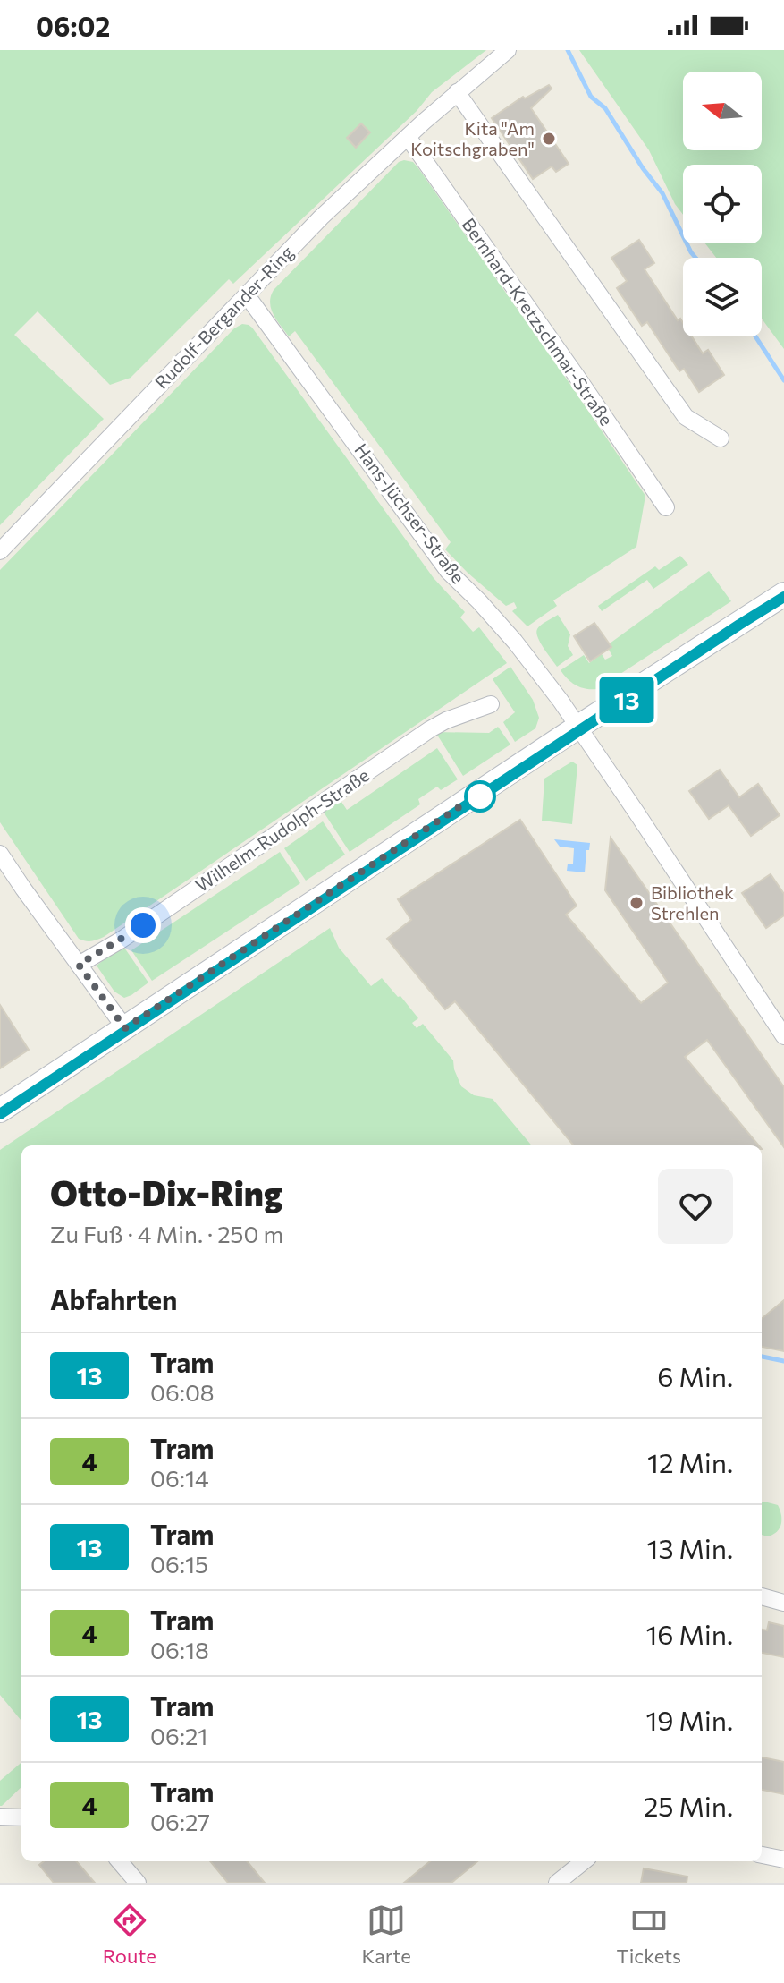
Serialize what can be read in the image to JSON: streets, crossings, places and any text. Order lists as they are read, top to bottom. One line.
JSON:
{"streets":{"street":["Rudolf-Bergander-Ring","Bernhard-Kretzschmar-Straße","Hans-Jüchser-Straße","Wilhelm-Rudolph-Straße"]},"crossings":[["Rudolf-Bergander-Ring","Bernhard-Kretzschmar-Straße"],["Rudolf-Bergander-Ring","Hans-Jüchser-Straße"]],"places":["Kita \"Am Koitschgraben\"","Bibliothek Strehlen"],"lines":["tram line 13"],"north":"left","page":{"status":"06:02","on_map":"13","heading":[["Otto-Dix-Ring","Zu Fuß · 4 Min. · 250 m"],"Abfahrten"],"list":[{"mark":"13","name":"Tram","note":"06:08","value":"6 Min."},{"mark":"4","name":"Tram","note":"06:14","value":"12 Min."},{"mark":"13","name":"Tram","note":"06:15","value":"13 Min."},{"mark":"4","name":"Tram","note":"06:18","value":"16 Min."},{"mark":"13","name":"Tram","note":"06:21","value":"19 Min."},{"mark":"4","name":"Tram","note":"06:27","value":"25 Min."}],"tabs":["Route","Karte","Tickets"]}}
